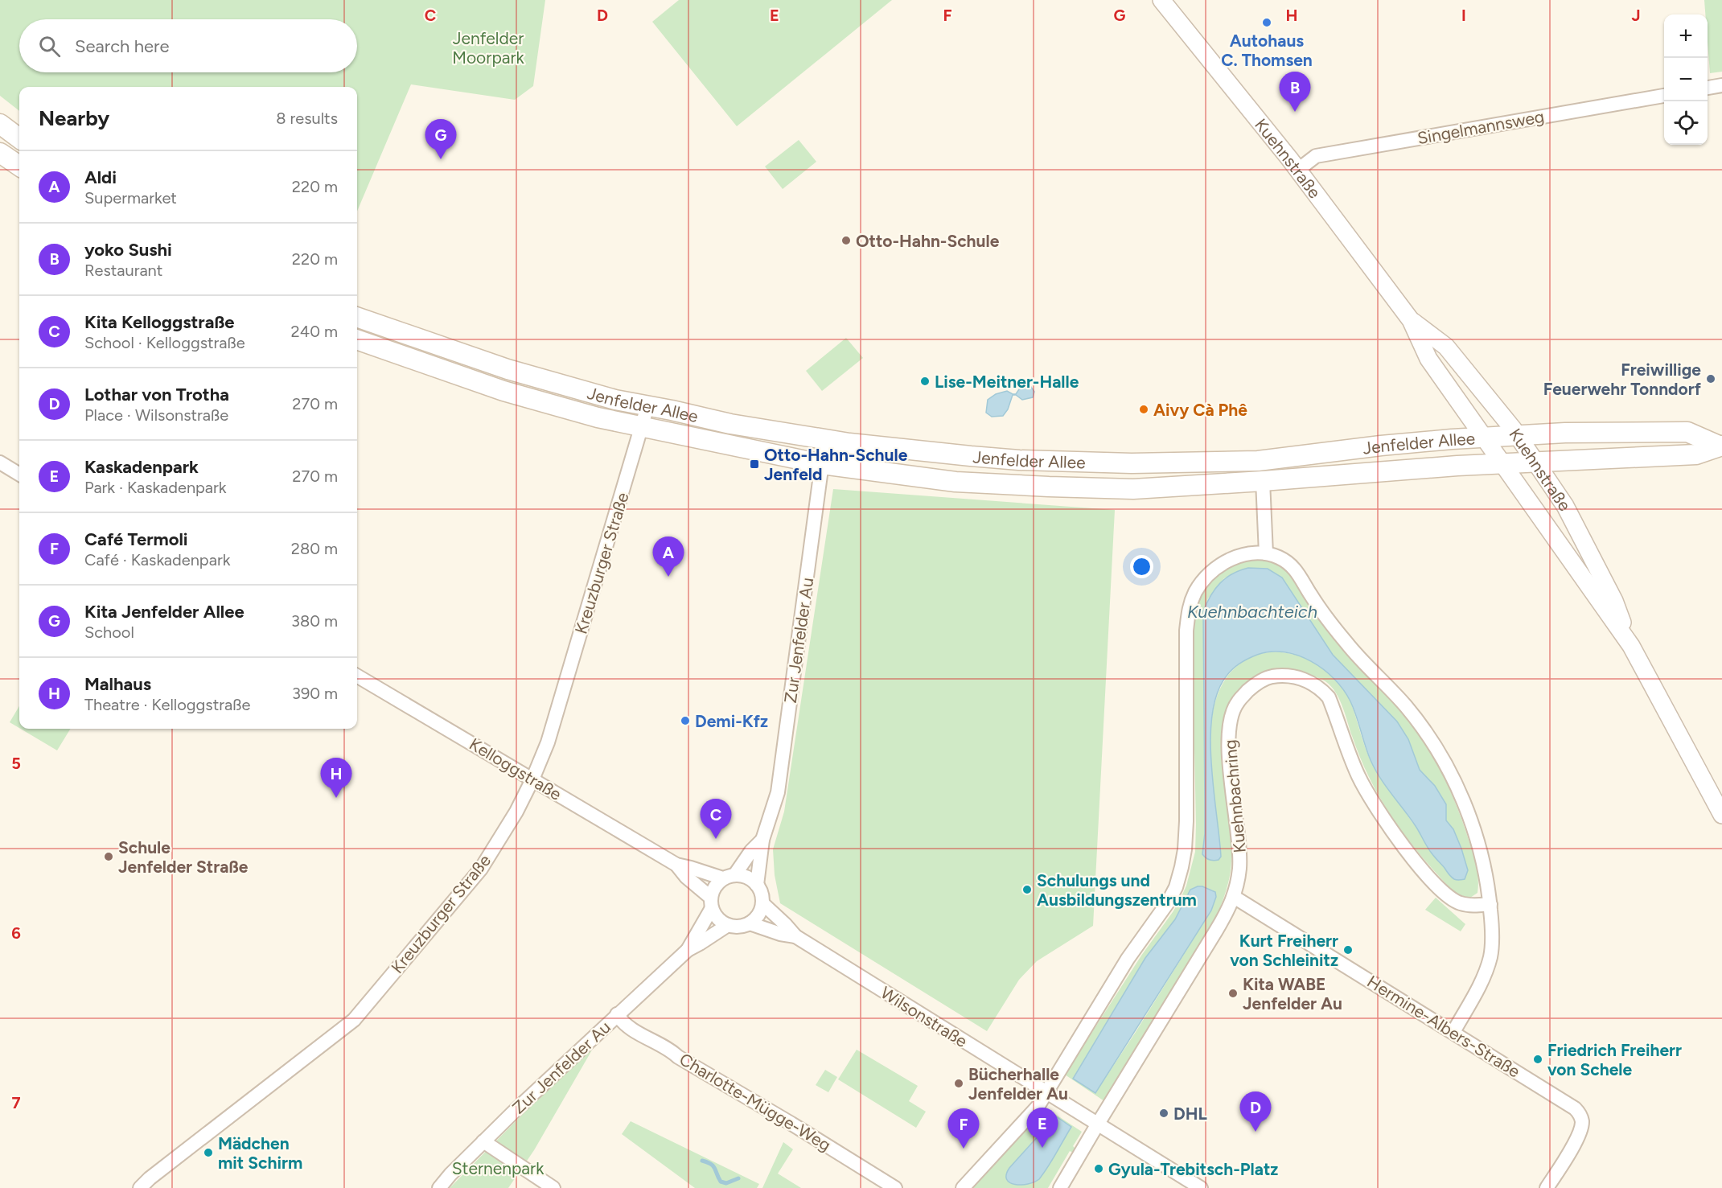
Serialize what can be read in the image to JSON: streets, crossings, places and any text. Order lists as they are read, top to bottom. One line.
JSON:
{"streets":{"main road":["Jenfelder Allee"],"street":["Singelmannsweg","Kuehnstraße","Kreuzburger Straße","Zur Jenfelder Au","Kelloggstraße","Kuehnbachring","Wilsonstraße","Hermine-Albers-Straße","Charlotte-Mügge-Weg"]},"crossings":[["Singelmannsweg","Kuehnstraße"],["Kuehnstraße","Jenfelder Allee"],["Jenfelder Allee","Kreuzburger Straße"],["Jenfelder Allee","Zur Jenfelder Au"],["Kreuzburger Straße","Kelloggstraße"],["Zur Jenfelder Au","Kelloggstraße"],["Zur Jenfelder Au","Wilsonstraße"],["Zur Jenfelder Au","Charlotte-Mügge-Weg"],["Kelloggstraße","Wilsonstraße"],["Kuehnbachring","Wilsonstraße"],["Kuehnbachring","Hermine-Albers-Straße"]],"water":["Kuehnbachteich"],"parks":["Jenfelder Moorpark","Sternenpark"],"places":{"other":["Autohaus C. Thomsen","Otto-Hahn-Schule","Freiwillige Feuerwehr Tonndorf","Lise-Meitner-Halle","Aivy Cà Phê","Demi-Kfz","Schule Jenfelder Straße","Schulungs und Ausbildungszentrum","Kurt Freiherr von Schleinitz","Kita WABE Jenfelder Au","Friedrich Freiherr von Schele","Bücherhalle Jenfelder Au","DHL","Mädchen mit Schirm","Gyula-Trebitsch-Platz"],"transit":["Otto-Hahn-Schule Jenfeld"]},"page":{"map_buttons":["+","−"],"search":"Search here","pins":["B","G","A","H","C","D","E","F"],"heading":["Nearby","8 results"],"list":[{"mark":"A","name":"Aldi","note":"Supermarket","value":"220 m"},{"mark":"B","name":"yoko Sushi","note":"Restaurant","value":"220 m"},{"mark":"C","name":"Kita Kelloggstraße","note":"School · Kelloggstraße","value":"240 m"},{"mark":"D","name":"Lothar von Trotha","note":"Place · Wilsonstraße","value":"270 m"},{"mark":"E","name":"Kaskadenpark","note":"Park · Kaskadenpark","value":"270 m"},{"mark":"F","name":"Café Termoli","note":"Café · Kaskadenpark","value":"280 m"},{"mark":"G","name":"Kita Jenfelder Allee","note":"School","value":"380 m"},{"mark":"H","name":"Malhaus","note":"Theatre · Kelloggstraße","value":"390 m"}]},"grid":{"columns":["C","D","E","F","G","H","I","J"],"rows":["5","6","7"]}}
